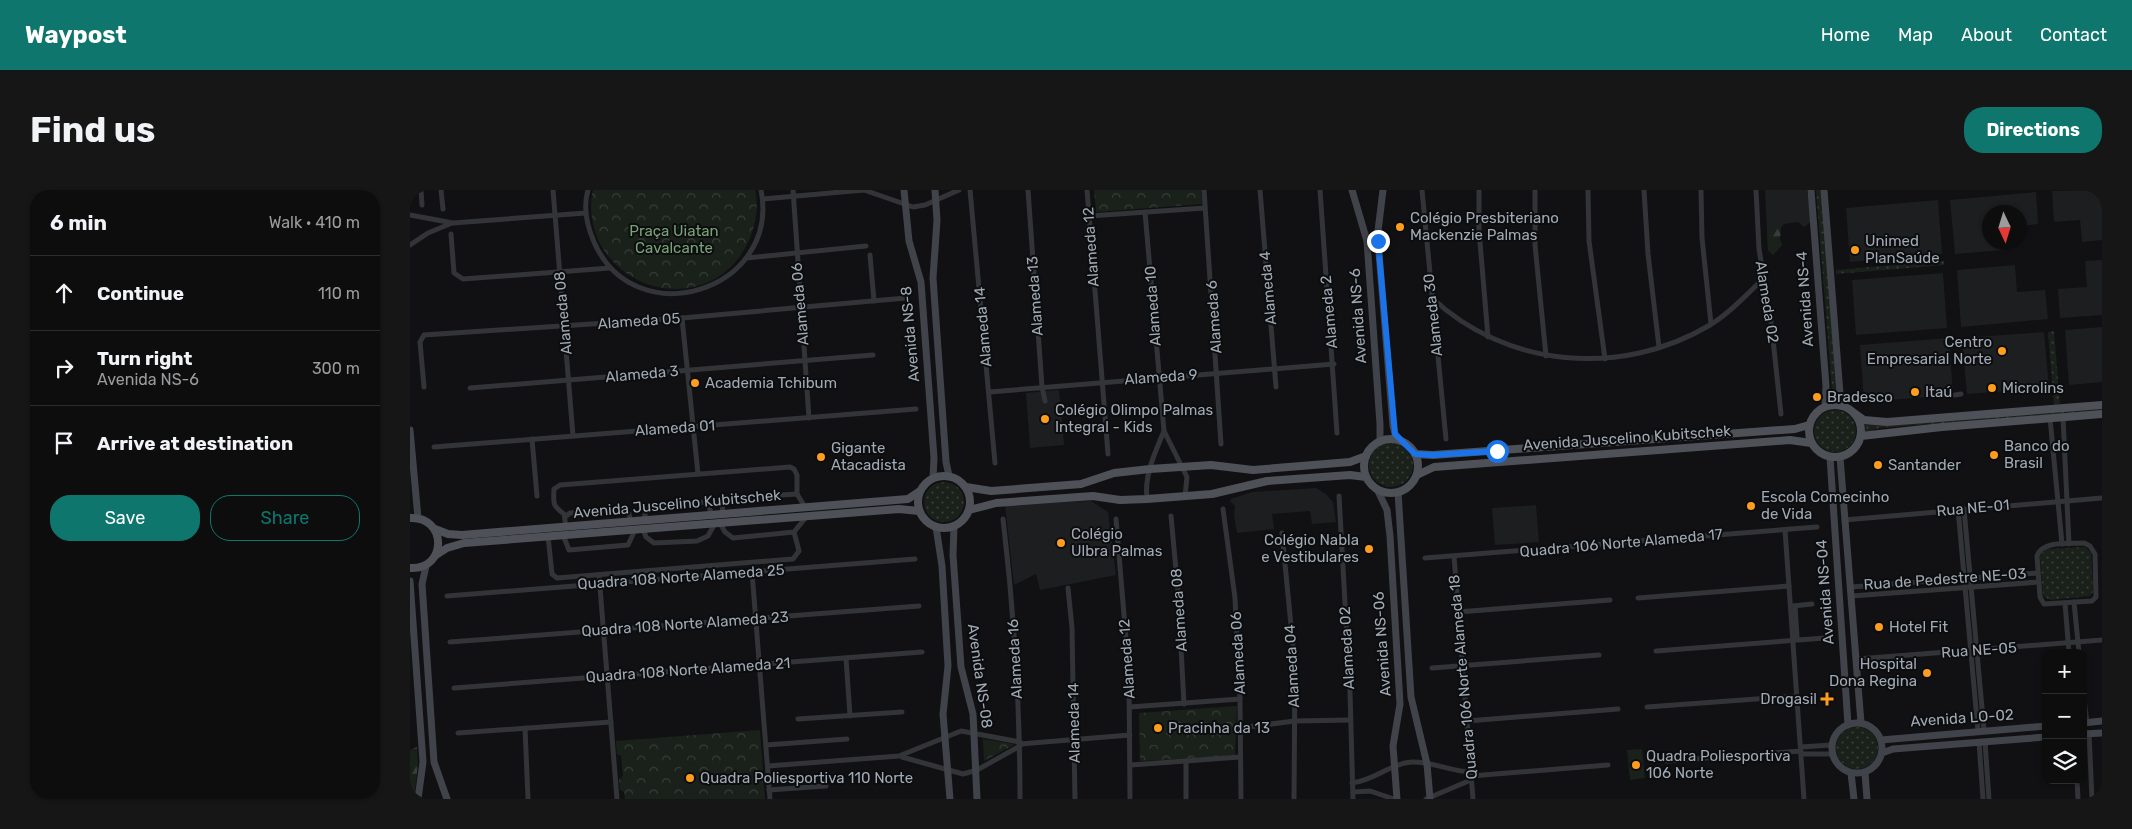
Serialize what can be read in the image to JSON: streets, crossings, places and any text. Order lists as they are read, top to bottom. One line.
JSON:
{"streets":{"main road":["Avenida Juscelino Kubitschek"],"street":["Alameda 12","Alameda 4","Alameda 13","Avenida NS-4","Alameda 02","Alameda 06","Alameda 10","Alameda 2","Alameda 08","Alameda 30","Avenida NS-6","Alameda 6","Alameda 05","Alameda 14","Avenida NS-8","Alameda 3","Alameda 9","Alameda 01","Rua NE-01","Quadra 106 Norte Alameda 17","Quadra 108 Norte Alameda 25","Rua de Pedestre NE-03","Avenida NS-04","Quadra 108 Norte Alameda 23","Avenida NS-06","Rua NE-05","Alameda 16","Alameda 04","Quadra 108 Norte Alameda 21","Avenida NS-08","Quadra 106 Norte Alameda 18","Avenida LO-02"]},"crossings":[["Alameda 12","Alameda 9"],["Alameda 4","Alameda 9"],["Alameda 13","Alameda 9"],["Avenida NS-4","Avenida Juscelino Kubitschek"],["Avenida NS-4","Avenida NS-04"],["Alameda 06","Alameda 05"],["Alameda 06","Alameda 3"],["Alameda 06","Alameda 01"],["Alameda 10","Alameda 9"],["Alameda 2","Alameda 9"],["Alameda 08","Alameda 05"],["Alameda 08","Alameda 3"],["Alameda 08","Alameda 01"],["Avenida NS-6","Avenida Juscelino Kubitschek"],["Avenida NS-6","Avenida NS-06"],["Alameda 6","Alameda 9"],["Alameda 14","Alameda 9"],["Avenida NS-8","Avenida Juscelino Kubitschek"],["Avenida NS-8","Avenida NS-08"],["Avenida Juscelino Kubitschek","Avenida NS-04"],["Avenida Juscelino Kubitschek","Avenida NS-06"],["Avenida Juscelino Kubitschek","Avenida NS-08"],["Rua NE-01","Avenida NS-04"],["Quadra 106 Norte Alameda 17","Quadra 106 Norte Alameda 18"],["Rua de Pedestre NE-03","Avenida NS-04"],["Avenida NS-04","Rua NE-05"],["Avenida NS-04","Avenida LO-02"]],"parks":["Praça Uiatan Cavalcante"],"places":{"other":["Colégio Presbiteriano Mackenzie Palmas","Unimed PlanSaúde","Centro Empresarial Norte","Academia Tchibum","Microlins","Itaú","Bradesco","Colégio Olimpo Palmas Integral - Kids","Banco do Brasil","Gigante Atacadista","Santander","Escola Comecinho de Vida","Colégio Ulbra Palmas","Colégio Nabla e Vestibulares","Hotel Fit","Hospital Dona Regina","Pracinha da 13","Quadra Poliesportiva 106 Norte","Quadra Poliesportiva 110 Norte"],"health":["Drogasil"]},"north":"bottom","page":{"header":"Waypost","nav":["Home","Map","About","Contact"],"buttons":["Directions",["Save","Share"]],"title":"Find us","heading":["6 min","Walk · 410 m"],"list":[["Continue","110 m"],["Turn right","Avenida NS-6","300 m"],"Arrive at destination"],"map_buttons":["+","−"]}}
